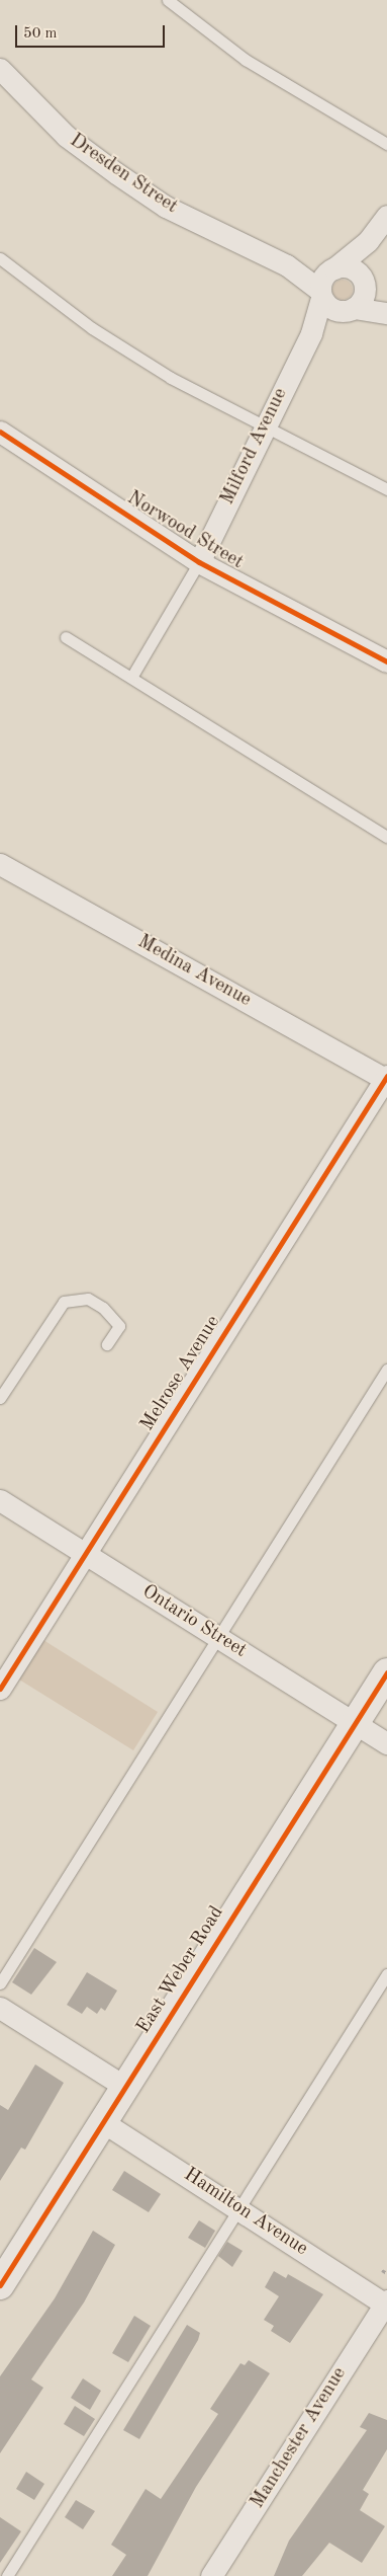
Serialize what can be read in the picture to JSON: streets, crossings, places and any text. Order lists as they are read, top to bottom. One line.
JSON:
{"streets":{"street":["Dresden Street","Milford Avenue","Norwood Street","Medina Avenue","Melrose Avenue","Ontario Street","East Weber Road","Hamilton Avenue","Manchester Avenue"]},"crossings":[["Dresden Street","Milford Avenue"],["Milford Avenue","Norwood Street"],["Medina Avenue","Melrose Avenue"],["Melrose Avenue","Ontario Street"],["Ontario Street","East Weber Road"],["East Weber Road","Hamilton Avenue"],["Hamilton Avenue","Manchester Avenue"]],"scale_bar":"50 m"}
